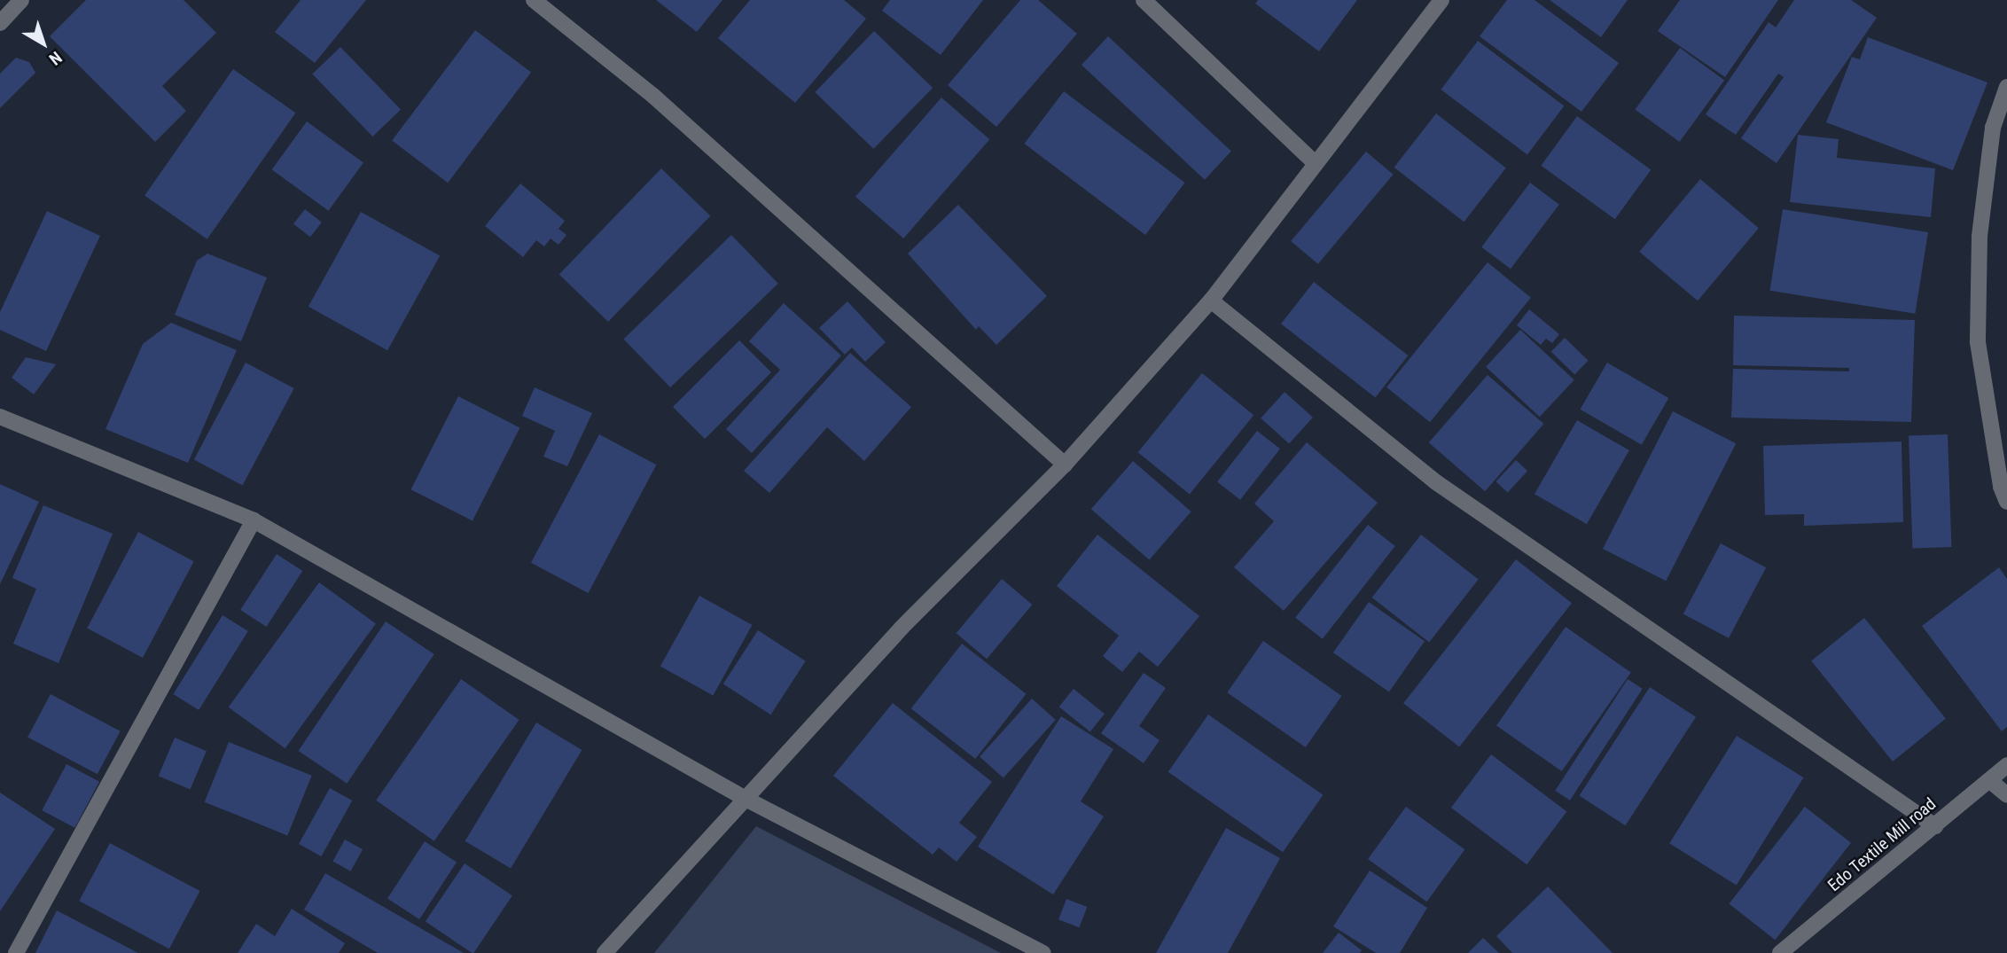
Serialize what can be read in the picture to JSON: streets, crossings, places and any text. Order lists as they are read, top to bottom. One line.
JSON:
{"streets":{"street":["Edo Textile Mill road"]},"north":"bottom right"}
